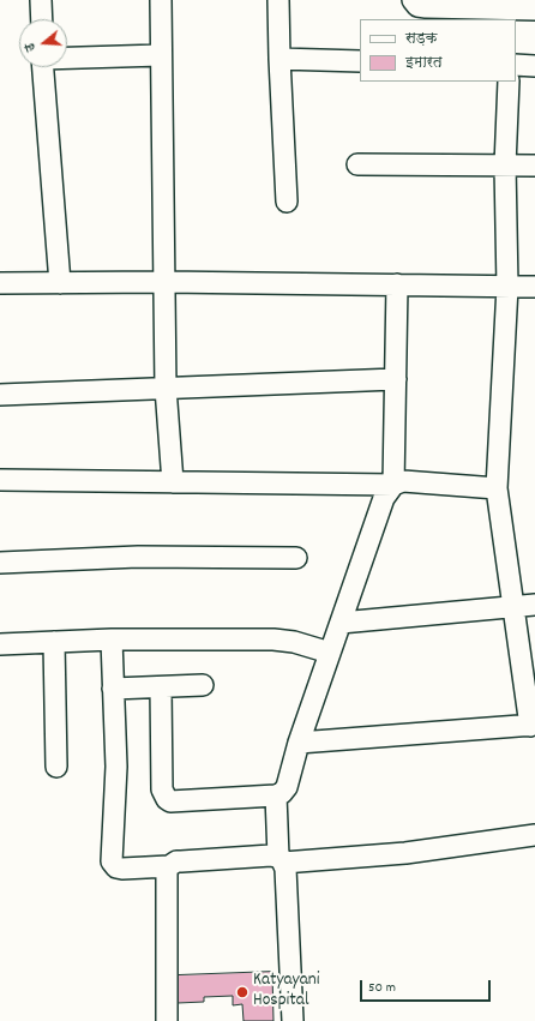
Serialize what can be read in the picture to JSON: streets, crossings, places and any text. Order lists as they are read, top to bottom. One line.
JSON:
{"places":["Katyayani Hospital"],"legend":["सड़क","इमारत"],"scale_bar":"50 m","north":"left"}
